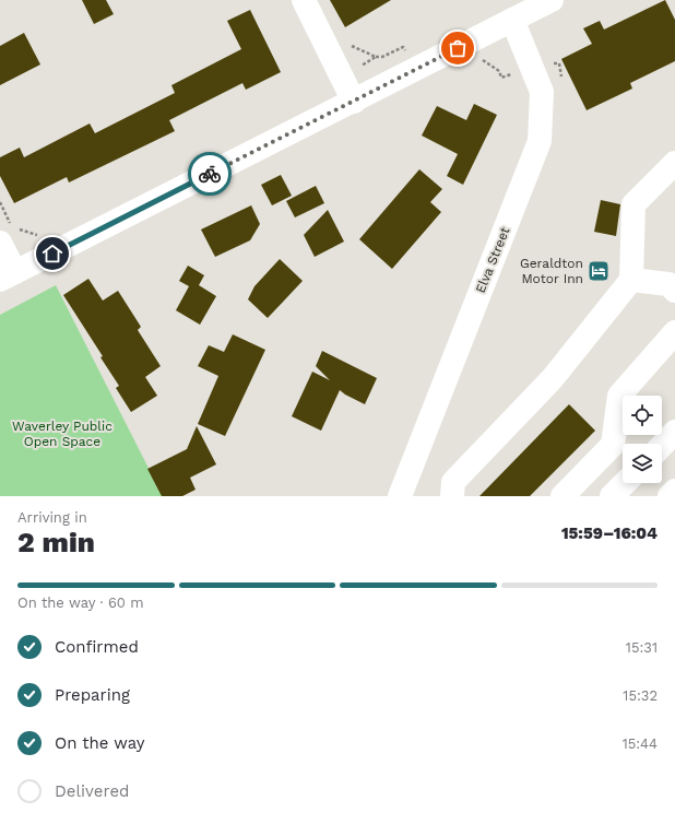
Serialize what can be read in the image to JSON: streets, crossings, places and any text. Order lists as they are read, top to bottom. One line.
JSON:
{"streets":{"main road":["Elva Street"]},"parks":["Waverley Public Open Space"],"places":{"hotel":["Geraldton Motor Inn"]},"page":{"heading":["2 min","Arriving in","15:59–16:04"],"bar":"On the way · 60 m","list":[["Confirmed","15:31"],["Preparing","15:32"],["On the way","15:44"],"Delivered"]}}
